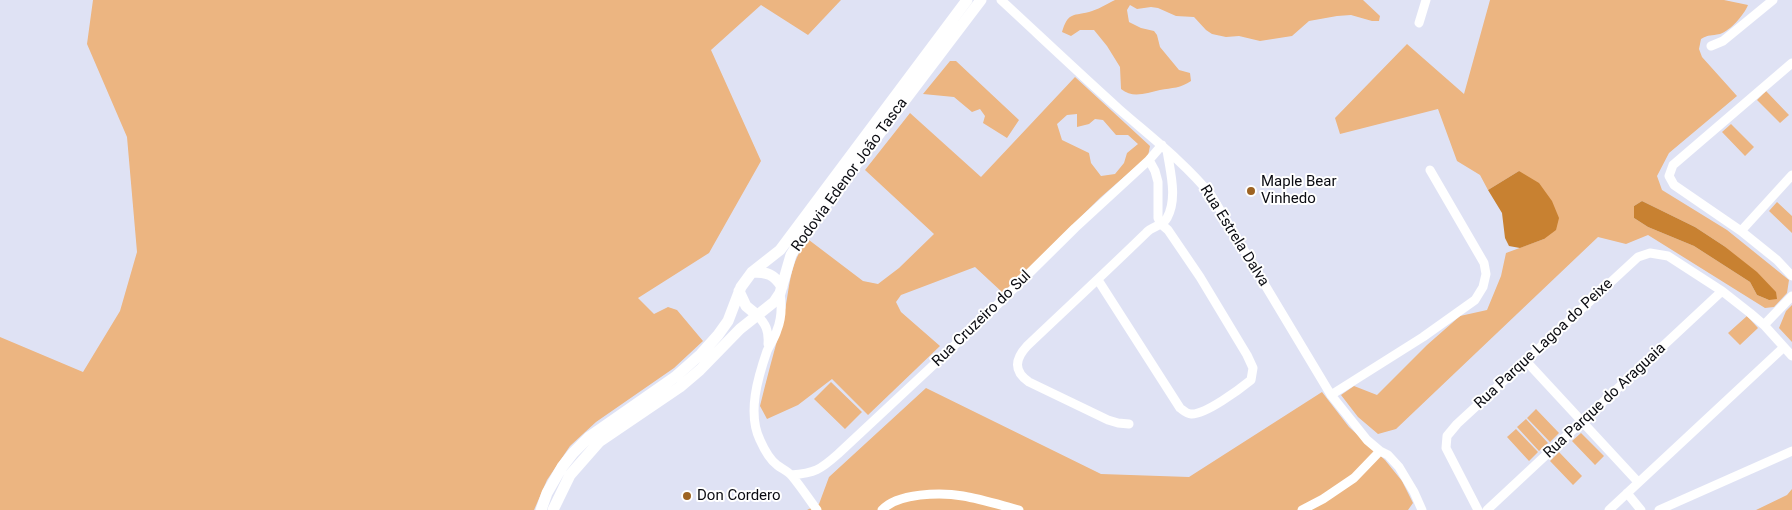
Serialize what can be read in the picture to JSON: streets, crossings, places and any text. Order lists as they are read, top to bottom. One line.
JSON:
{"streets":{"main road":["Rodovia Edenor João Tasca"],"street":["Rua Estrela Dalva","Rua Cruzeiro do Sul","Rua Parque Lagoa do Peixe","Rua Parque do Araguaia"]},"crossings":[["Rua Estrela Dalva","Rua Cruzeiro do Sul"],["Rua Parque Lagoa do Peixe","Rua Parque do Araguaia"]],"places":["Maple Bear Vinhedo","Don Cordero"]}
